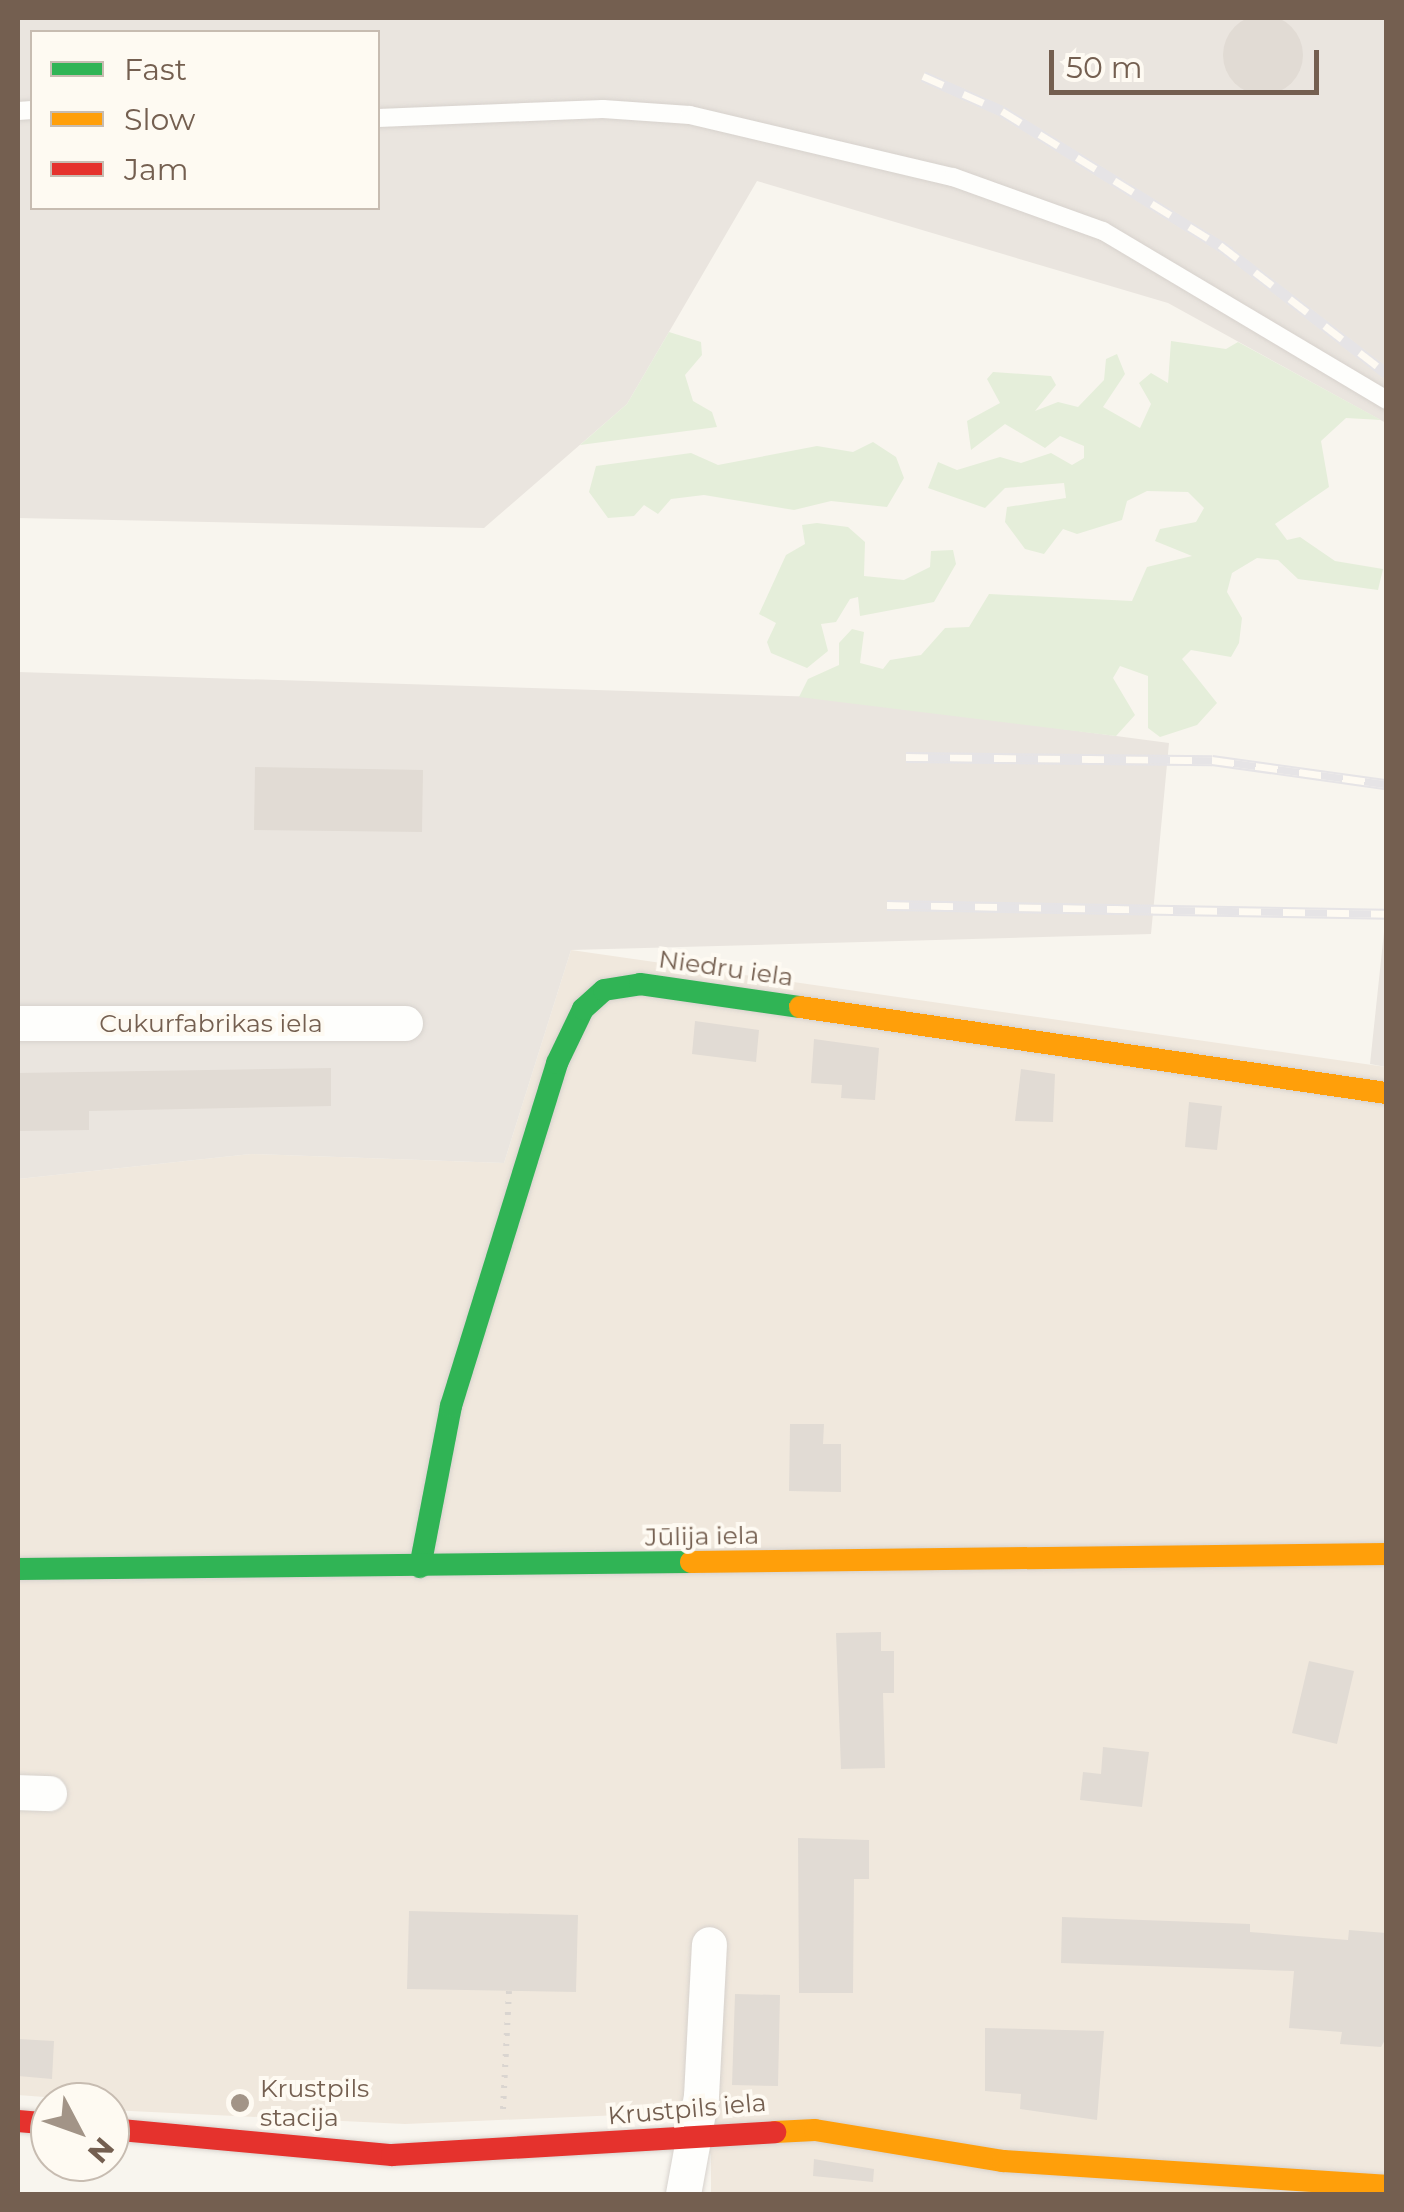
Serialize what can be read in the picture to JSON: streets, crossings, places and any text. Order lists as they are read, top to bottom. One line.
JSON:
{"streets":{"street":["Niedru iela","Cukurfabrikas iela","Jūlija iela","Krustpils iela"]},"crossings":[["Niedru iela","Jūlija iela"]],"places":["Krustpils stacija"],"legend":["Fast","Slow","Jam"],"scale_bar":"50 m","north":"bottom right"}
